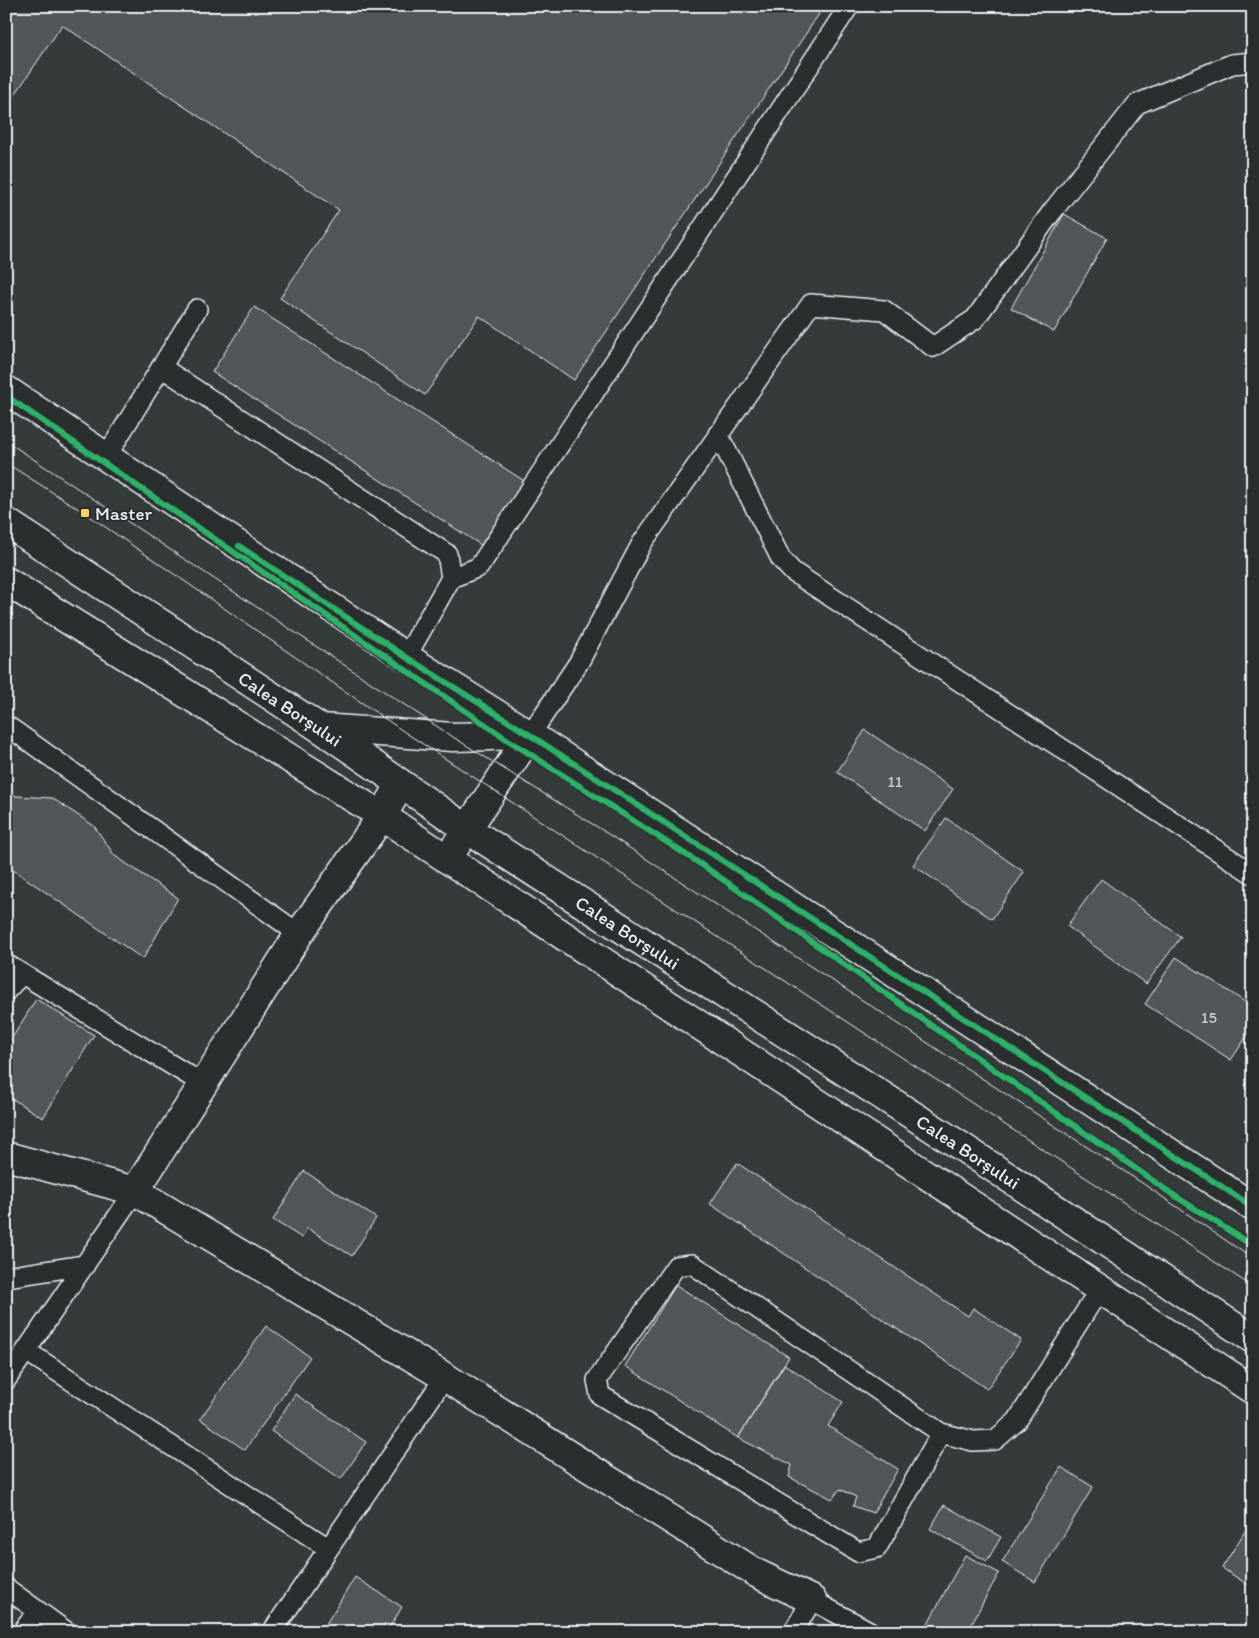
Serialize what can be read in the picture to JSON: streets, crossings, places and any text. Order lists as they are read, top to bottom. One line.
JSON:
{"streets":{"street":["Calea Borșului"]},"places":{"transit":["Master"]},"house_numbers":["11","15"]}
